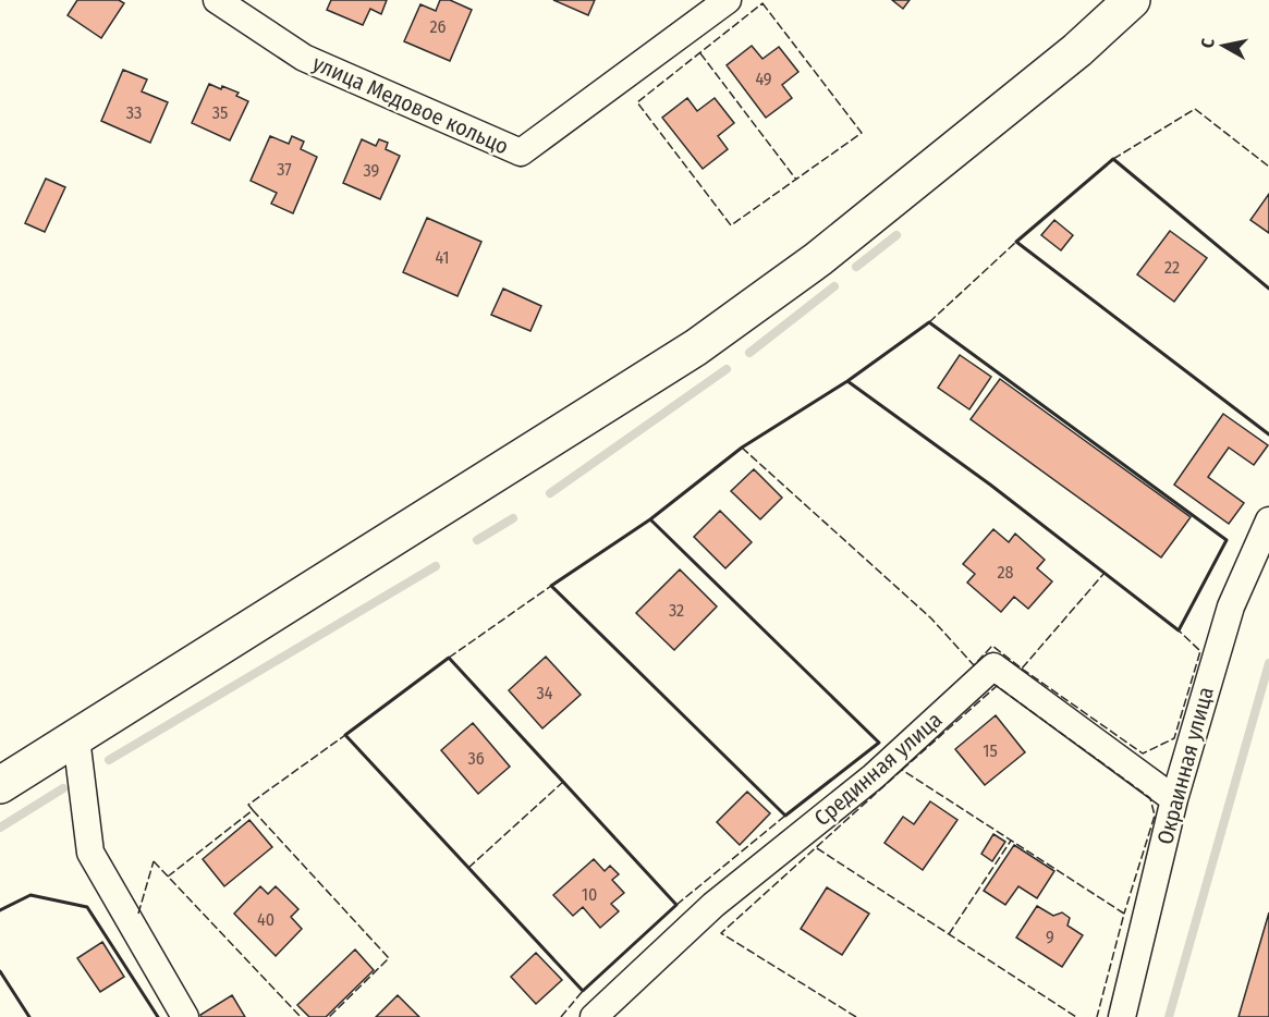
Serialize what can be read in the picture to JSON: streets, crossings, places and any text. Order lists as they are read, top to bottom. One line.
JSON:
{"streets":{"street":["улица Медовое кольцо","Окраинная улица","Срединная улица"]},"crossings":[["Окраинная улица","Срединная улица"]],"house_numbers":["26","49","33","35","37","39","41","22","28","32","34","15","36","10","40","9"],"north":"left"}
